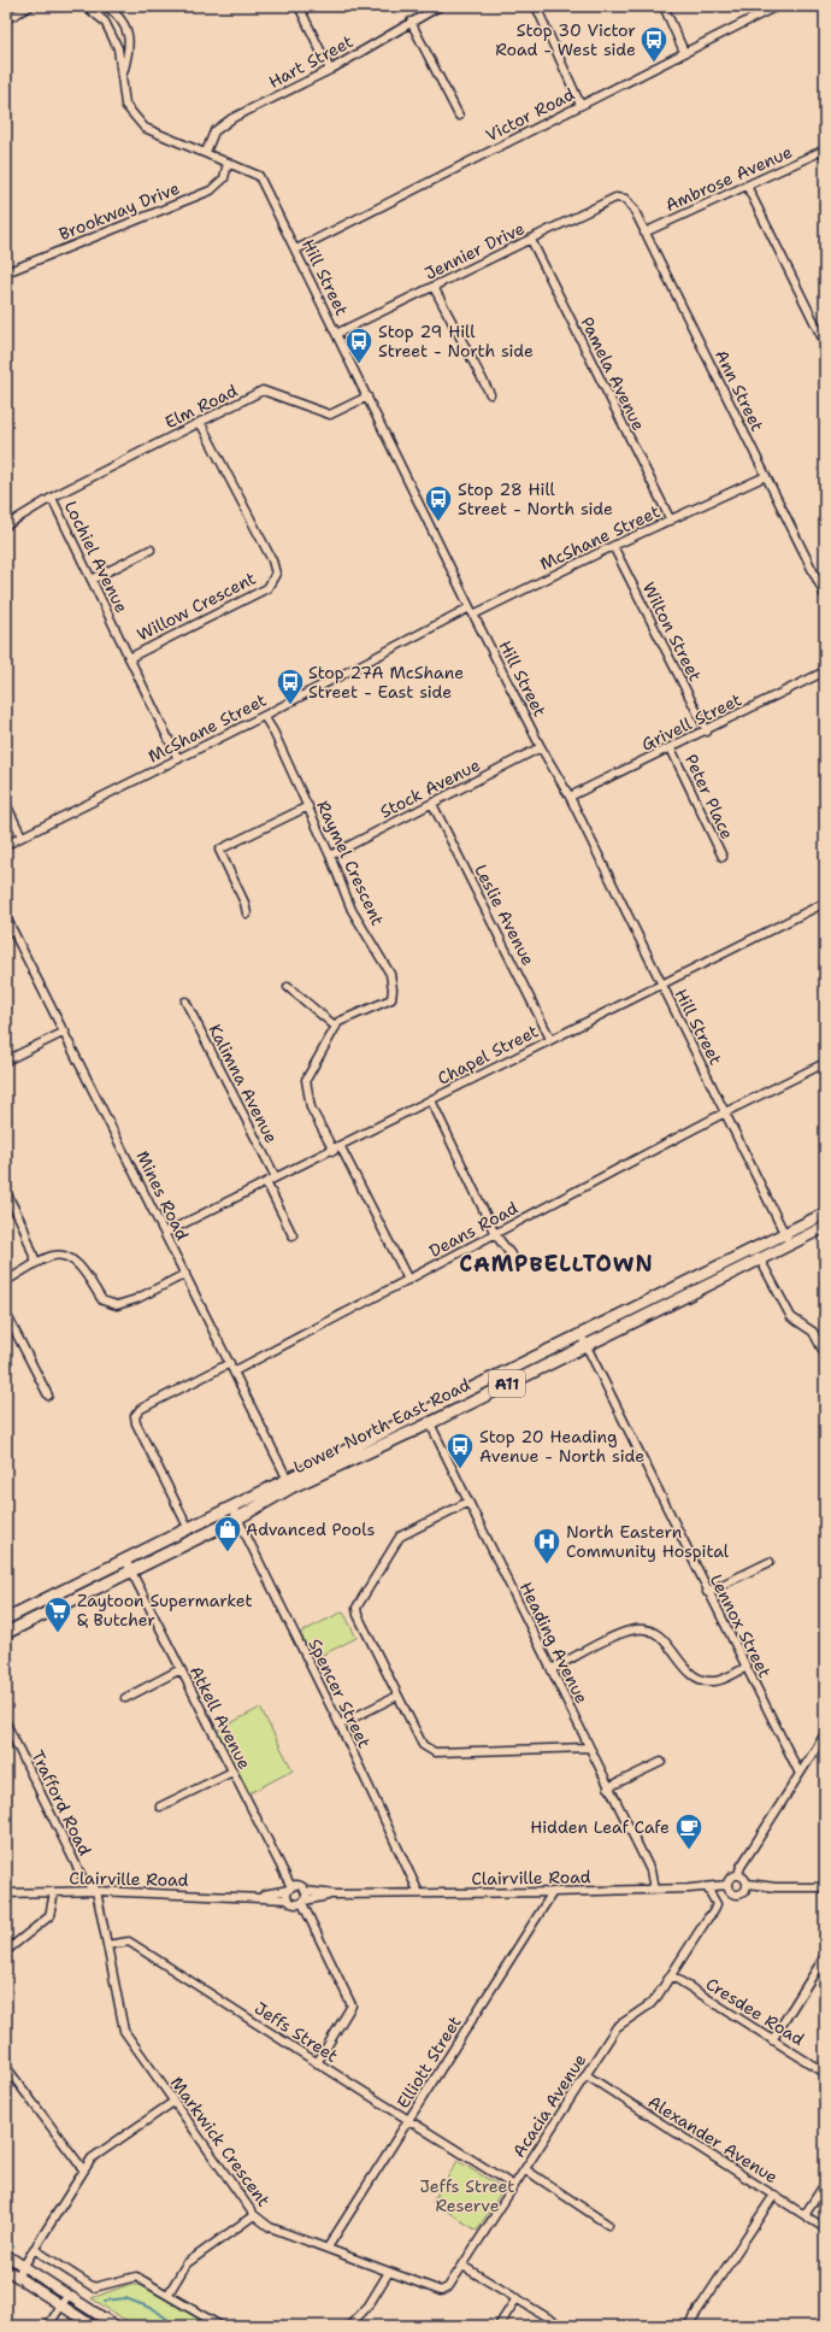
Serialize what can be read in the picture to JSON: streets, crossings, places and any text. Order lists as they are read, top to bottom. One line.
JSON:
{"streets":{"main road":["A11","Lower North East Road"],"street":["Hart Street","Victor Road","Ambrose Avenue","Brookway Drive","Jennier Drive","Hill Street","Pamela Avenue","Ann Street","Elm Road","McShane Street","Lochiel Avenue","Willow Crescent","Wilton Street","Grivell Street","Stock Avenue","Peter Place","Raymel Crescent","Leslie Avenue","Chapel Street","Kalimna Avenue","Mines Road","Deans Road","Lennox Street","Heading Avenue","Spencer Street","Atkell Avenue","Trafford Road","Clairville Road","Cresdee Road","Jeffs Street","Elliott Street","Acacia Avenue","Alexander Avenue","Markwick Crescent"]},"crossings":[["Hart Street","Hill Street"],["Victor Road","Hill Street"],["Ambrose Avenue","Ann Street"],["Brookway Drive","Hill Street"],["Jennier Drive","Hill Street"],["Jennier Drive","Pamela Avenue"],["Jennier Drive","Ann Street"],["Hill Street","Elm Road"],["Hill Street","McShane Street"],["Hill Street","Grivell Street"],["Hill Street","Stock Avenue"],["Hill Street","Chapel Street"],["Hill Street","Deans Road"],["Hill Street","Lower North East Road"],["Pamela Avenue","McShane Street"],["Ann Street","McShane Street"],["Elm Road","Lochiel Avenue"],["Elm Road","Willow Crescent"],["McShane Street","Lochiel Avenue"],["McShane Street","Wilton Street"],["McShane Street","Raymel Crescent"],["Lochiel Avenue","Willow Crescent"],["Wilton Street","Grivell Street"],["Grivell Street","Peter Place"],["Stock Avenue","Raymel Crescent"],["Stock Avenue","Leslie Avenue"],["Raymel Crescent","Chapel Street"],["Raymel Crescent","Deans Road"],["Leslie Avenue","Chapel Street"],["Chapel Street","Kalimna Avenue"],["Chapel Street","Mines Road"],["Mines Road","Deans Road"],["Mines Road","Lower North East Road"],["Lower North East Road","Lennox Street"],["Lower North East Road","Heading Avenue"],["Lower North East Road","Spencer Street"],["Lower North East Road","Atkell Avenue"],["Heading Avenue","Clairville Road"],["Spencer Street","Clairville Road"],["Atkell Avenue","Clairville Road"],["Trafford Road","Clairville Road"],["Clairville Road","Elliott Street"],["Clairville Road","Acacia Avenue"],["Cresdee Road","Acacia Avenue"],["Jeffs Street","Elliott Street"],["Jeffs Street","Acacia Avenue"],["Jeffs Street","Markwick Crescent"],["Elliott Street","Markwick Crescent"],["Acacia Avenue","Alexander Avenue"],["Acacia Avenue","Markwick Crescent"]],"districts":["CAMPBELLTOWN"],"parks":["Jeffs Street Reserve"],"places":{"bus stop":["Stop 30 Victor Road - West side","Stop 29 Hill Street - North side","Stop 28 Hill Street - North side","Stop 27A McShane Street - East side","Stop 20 Heading Avenue - North side"],"shop":["Advanced Pools"],"hospital":["North Eastern Community Hospital"],"supermarket":["Zaytoon Supermarket & Butcher"],"cafe":["Hidden Leaf Cafe"]}}
